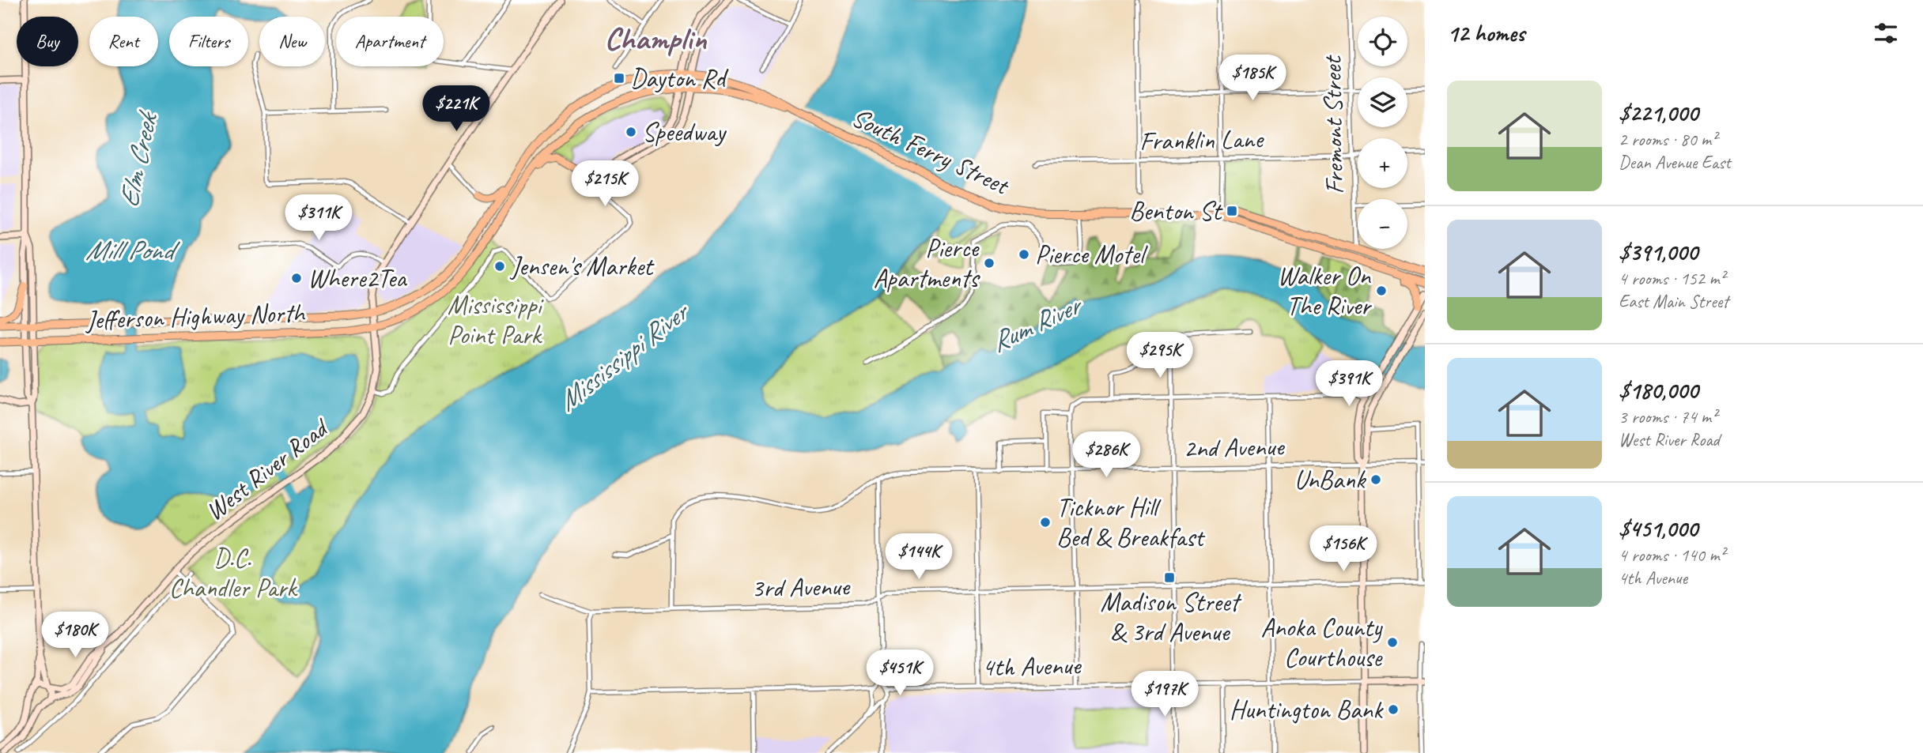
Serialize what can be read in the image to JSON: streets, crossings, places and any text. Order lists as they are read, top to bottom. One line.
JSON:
{"streets":{"highway":["South Ferry Street","Jefferson Highway North"],"main road":["West River Road","4th Avenue"],"street":["Fremont Street","Franklin Lane","2nd Avenue","3rd Avenue"]},"crossings":[["Fremont Street","Franklin Lane"],["Fremont Street","South Ferry Street"],["Jefferson Highway North","West River Road"],["2nd Avenue","3rd Avenue"]],"districts":["Champlin"],"water":["Elm Creek","Mill Pond","Rum River","Mississippi River"],"parks":["Mississippi Point Park","D.C. Chandler Park"],"places":{"transit":["Dayton Rd","Benton St","Madison Street & 3rd Avenue"],"other":["Speedway","Pierce Motel","Pierce Apartments","Jensen's Market","Where2Tea","Walker On The River","UnBank","Ticknor Hill Bed & Breakfast","Anoka County Courthouse","Huntington Bank"]},"page":{"heading":"12 homes","map_buttons":["+","−"],"chip":["Buy","Rent","Filters","New","Apartment"],"price":["$185K","$221K","$215K","$311K","$295K","$391K","$286K","$156K","$144K","$180K","$451K","$197K"],"list":[{"name":"$221,000","note":"2 rooms · 80 m² · Dean Avenue East"},{"name":"$391,000","note":"4 rooms · 152 m² · East Main Street"},{"name":"$180,000","note":"3 rooms · 74 m² · West River Road"},{"name":"$451,000","note":"4 rooms · 140 m² · 4th Avenue"}]}}
